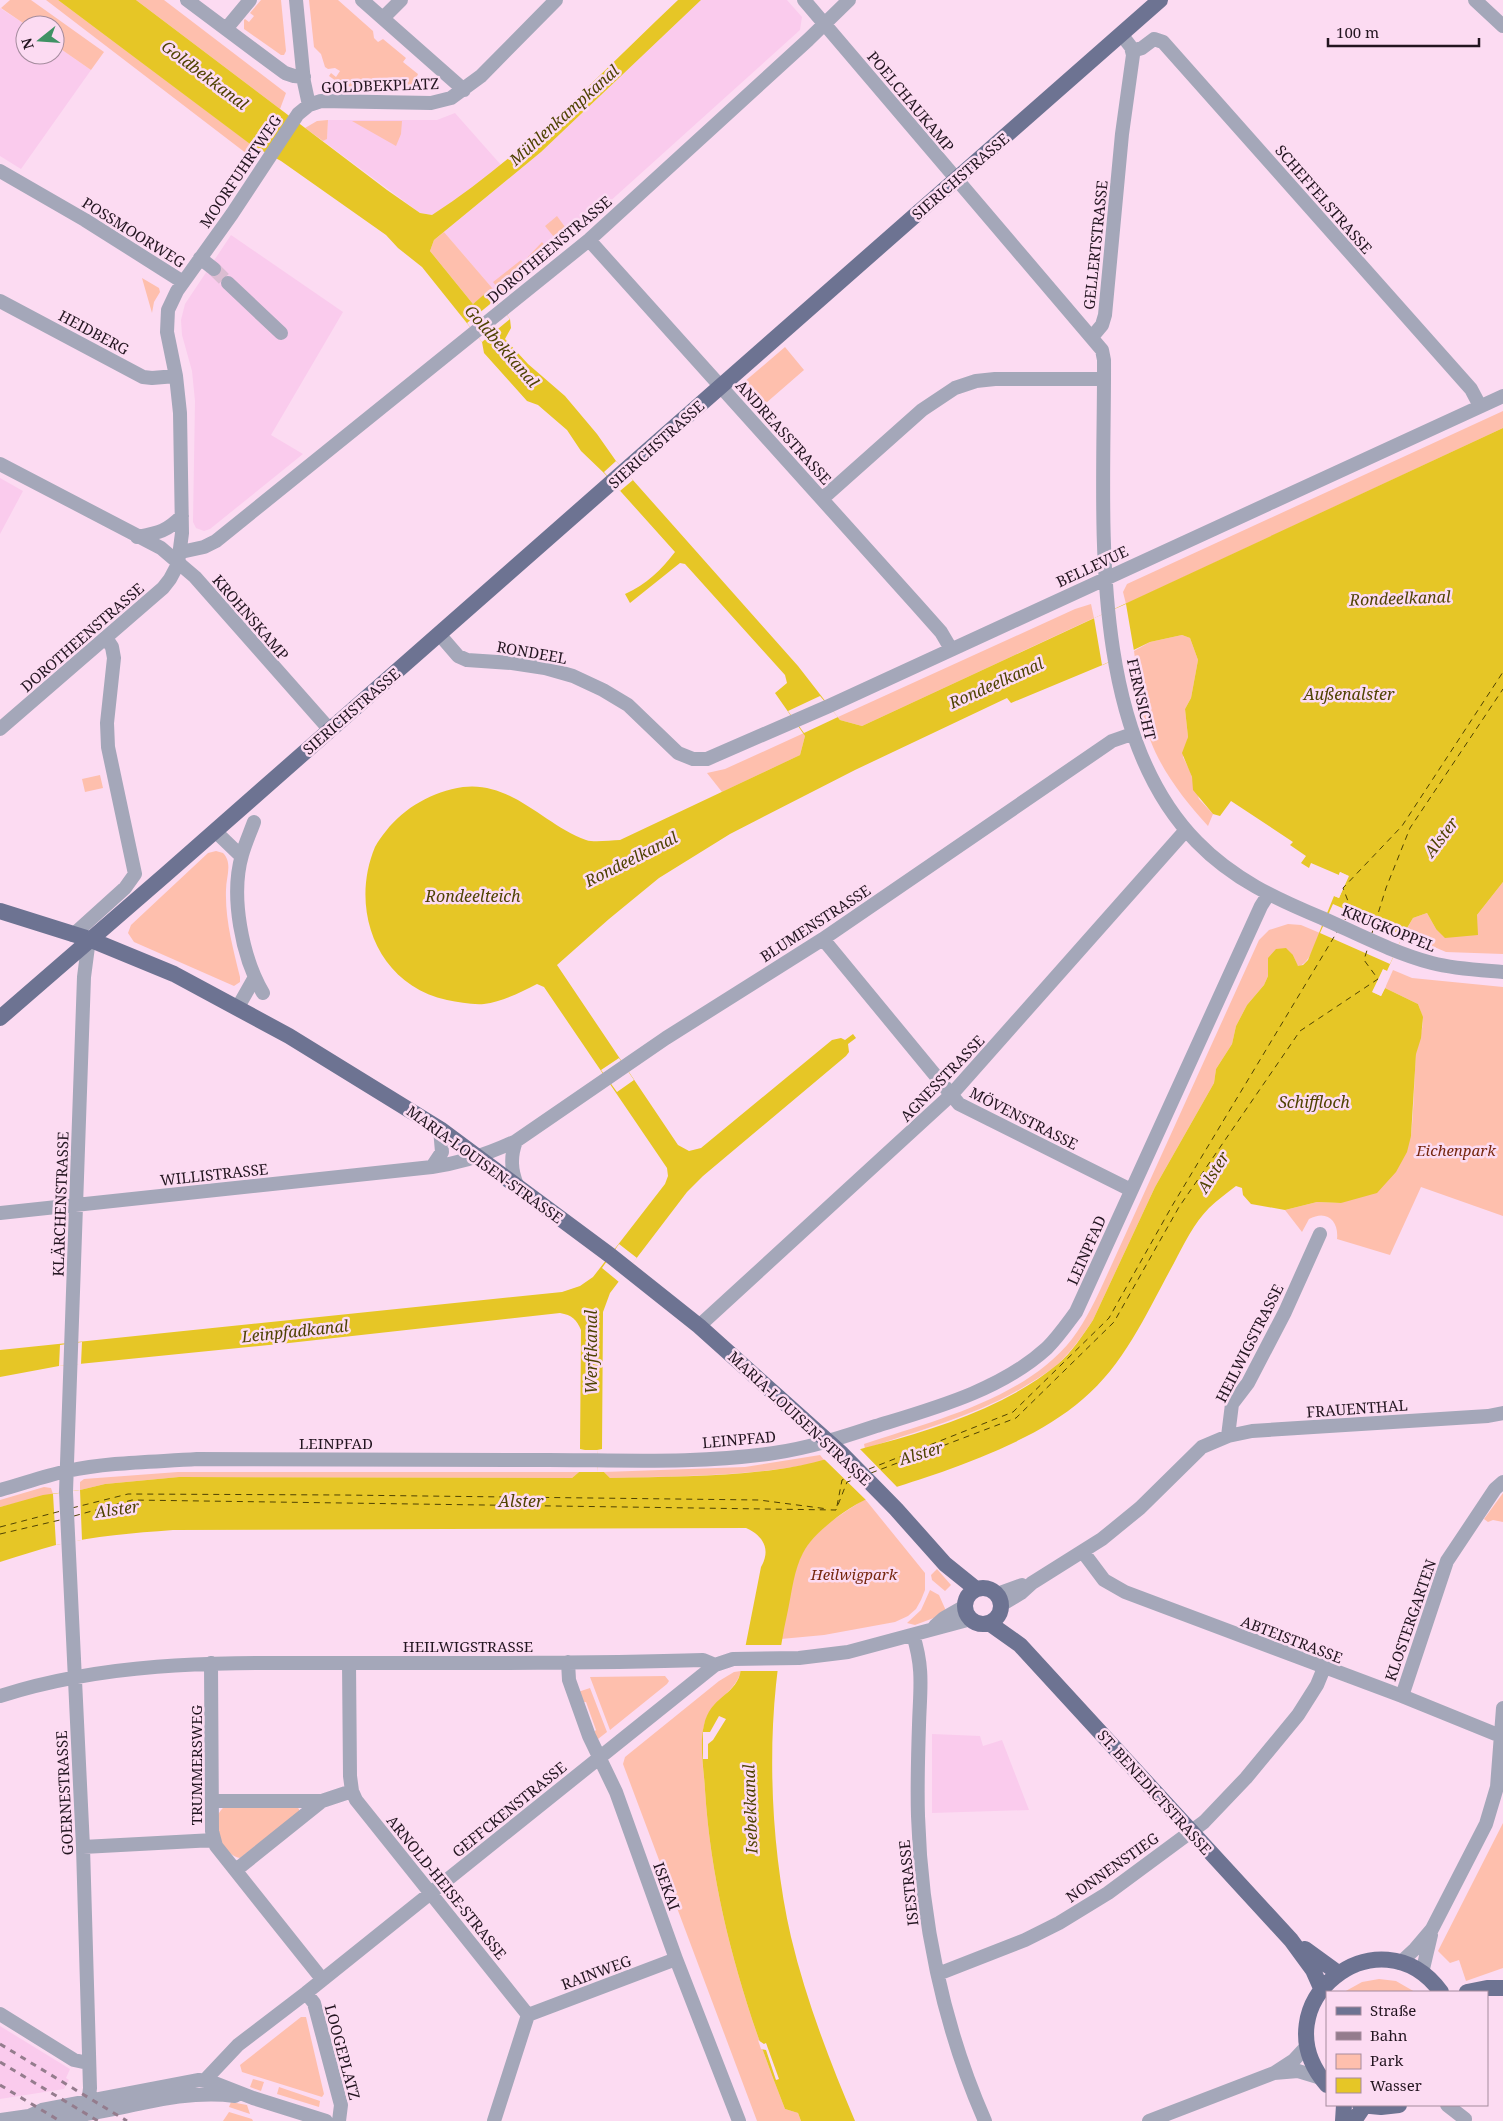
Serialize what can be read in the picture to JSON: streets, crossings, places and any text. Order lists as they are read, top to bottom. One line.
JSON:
{"streets":{"main road":["SIERICHSTRASSE","MARIA-LOUISEN-STRASSE","ST. BENEDICTSTRASSE"],"street":["GOLDBEKPLATZ","POELCHAUKAMP","MOORFUHRTWEG","SCHEFFELSTRASSE","POSSMOORWEG","GELLERTSTRASSE","DOROTHEENSTRASSE","HEIDBERG","ANDREASSTRASSE","BELLEVUE","KROHNSKAMP","RONDEEL","FERNSICHT","BLUMENSTRASSE","KRUGKOPPEL","AGNESSTRASSE","MÖVENSTRASSE","WILLISTRASSE","KLÄRCHENSTRASSE","LEINPFAD","HEILWIGSTRASSE","FRAUENTHAL","KLOSTERGARTEN","ABTEISTRASSE","TRUMMERSWEG","GOERNESTRASSE","GEFFCKENSTRASSE","NONNENSTIEG","ISESTRASSE","ISEKAI","ARNOLD-HEISE-STRASSE","RAINWEG","LOOGEPLATZ"]},"crossings":[["GOLDBEKPLATZ","MOORFUHRTWEG"],["POELCHAUKAMP","SIERICHSTRASSE"],["POELCHAUKAMP","GELLERTSTRASSE"],["POELCHAUKAMP","DOROTHEENSTRASSE"],["MOORFUHRTWEG","POSSMOORWEG"],["SIERICHSTRASSE","ANDREASSTRASSE"],["SIERICHSTRASSE","KROHNSKAMP"],["SIERICHSTRASSE","RONDEEL"],["SIERICHSTRASSE","MARIA-LOUISEN-STRASSE"],["SIERICHSTRASSE","KLÄRCHENSTRASSE"],["SCHEFFELSTRASSE","GELLERTSTRASSE"],["SCHEFFELSTRASSE","BELLEVUE"],["POSSMOORWEG","DOROTHEENSTRASSE"],["POSSMOORWEG","HEIDBERG"],["POSSMOORWEG","KROHNSKAMP"],["DOROTHEENSTRASSE","ANDREASSTRASSE"],["DOROTHEENSTRASSE","KROHNSKAMP"],["ANDREASSTRASSE","BELLEVUE"],["BELLEVUE","RONDEEL"],["BELLEVUE","FERNSICHT"],["FERNSICHT","BLUMENSTRASSE"],["FERNSICHT","KRUGKOPPEL"],["FERNSICHT","AGNESSTRASSE"],["FERNSICHT","LEINPFAD"],["BLUMENSTRASSE","MÖVENSTRASSE"],["BLUMENSTRASSE","MARIA-LOUISEN-STRASSE"],["BLUMENSTRASSE","WILLISTRASSE"],["KRUGKOPPEL","LEINPFAD"],["AGNESSTRASSE","MÖVENSTRASSE"],["AGNESSTRASSE","MARIA-LOUISEN-STRASSE"],["MÖVENSTRASSE","LEINPFAD"],["MARIA-LOUISEN-STRASSE","WILLISTRASSE"],["MARIA-LOUISEN-STRASSE","KLÄRCHENSTRASSE"],["MARIA-LOUISEN-STRASSE","LEINPFAD"],["MARIA-LOUISEN-STRASSE","HEILWIGSTRASSE"],["WILLISTRASSE","KLÄRCHENSTRASSE"],["KLÄRCHENSTRASSE","LEINPFAD"],["KLÄRCHENSTRASSE","GOERNESTRASSE"],["LEINPFAD","GOERNESTRASSE"],["HEILWIGSTRASSE","FRAUENTHAL"],["HEILWIGSTRASSE","TRUMMERSWEG"],["HEILWIGSTRASSE","GOERNESTRASSE"],["HEILWIGSTRASSE","GEFFCKENSTRASSE"],["HEILWIGSTRASSE","ISESTRASSE"],["HEILWIGSTRASSE","ISEKAI"],["HEILWIGSTRASSE","ARNOLD-HEISE-STRASSE"],["KLOSTERGARTEN","ABTEISTRASSE"],["ABTEISTRASSE","NONNENSTIEG"],["TRUMMERSWEG","GEFFCKENSTRASSE"],["TRUMMERSWEG","LOOGEPLATZ"],["ST. BENEDICTSTRASSE","NONNENSTIEG"],["GEFFCKENSTRASSE","ISEKAI"],["GEFFCKENSTRASSE","ARNOLD-HEISE-STRASSE"],["GEFFCKENSTRASSE","LOOGEPLATZ"],["NONNENSTIEG","ISESTRASSE"],["ISEKAI","RAINWEG"],["ARNOLD-HEISE-STRASSE","RAINWEG"]],"water":["Goldbekkanal","Mühlenkampkanal","Rondeelkanal","Außenalster","Alster","Rondeelteich","Schiffloch","Leinpfadkanal","Werftkanal","Isebekkanal"],"parks":["Eichenpark","Heilwigpark"],"legend":["Straße","Bahn","Park","Wasser"],"scale_bar":"100 m","north":"left"}
